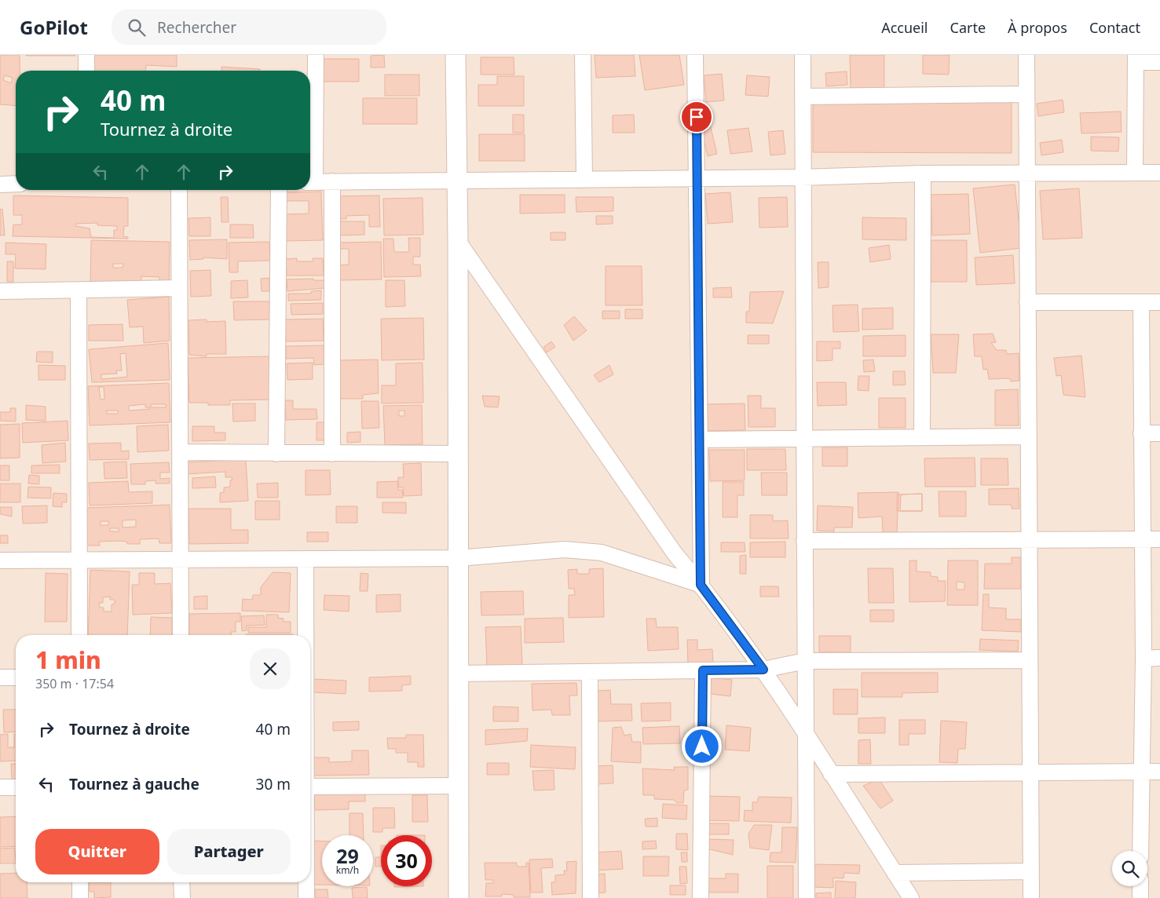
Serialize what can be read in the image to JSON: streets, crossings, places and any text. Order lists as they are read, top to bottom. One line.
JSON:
{"page":{"header":"GoPilot","search":"Rechercher","nav":["Accueil","Carte","À propos","Contact"],"turn":["40 m","Tournez à droite"],"heading":["1 min","350 m · 17:54"],"list":[{"name":"Tournez à droite","value":"40 m"},{"name":"Tournez à gauche","value":"30 m"}],"buttons":["Quitter","Partager"],"speed":"29 km/h","limit":"30"}}
